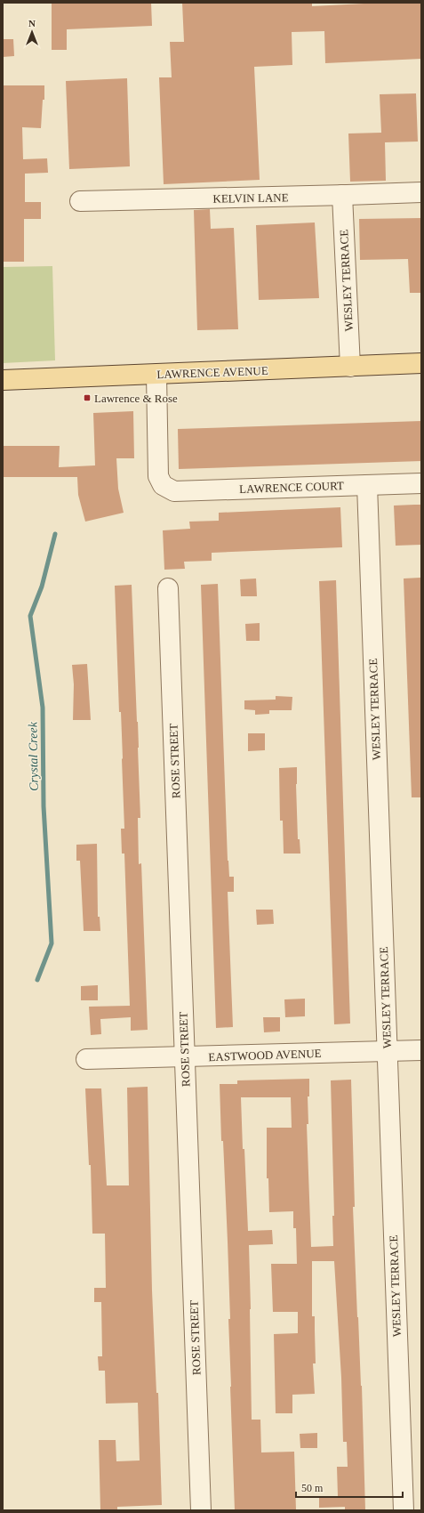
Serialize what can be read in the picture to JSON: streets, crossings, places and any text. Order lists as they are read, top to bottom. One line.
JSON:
{"streets":{"main road":["LAWRENCE AVENUE"],"street":["KELVIN LANE","WESLEY TERRACE","LAWRENCE COURT","ROSE STREET","EASTWOOD AVENUE"]},"crossings":[["KELVIN LANE","WESLEY TERRACE"],["WESLEY TERRACE","LAWRENCE AVENUE"],["WESLEY TERRACE","LAWRENCE COURT"],["WESLEY TERRACE","EASTWOOD AVENUE"],["LAWRENCE AVENUE","LAWRENCE COURT"],["ROSE STREET","EASTWOOD AVENUE"]],"water":["Crystal Creek"],"places":{"transit":["Lawrence & Rose"]},"scale_bar":"50 m","north":"top"}
